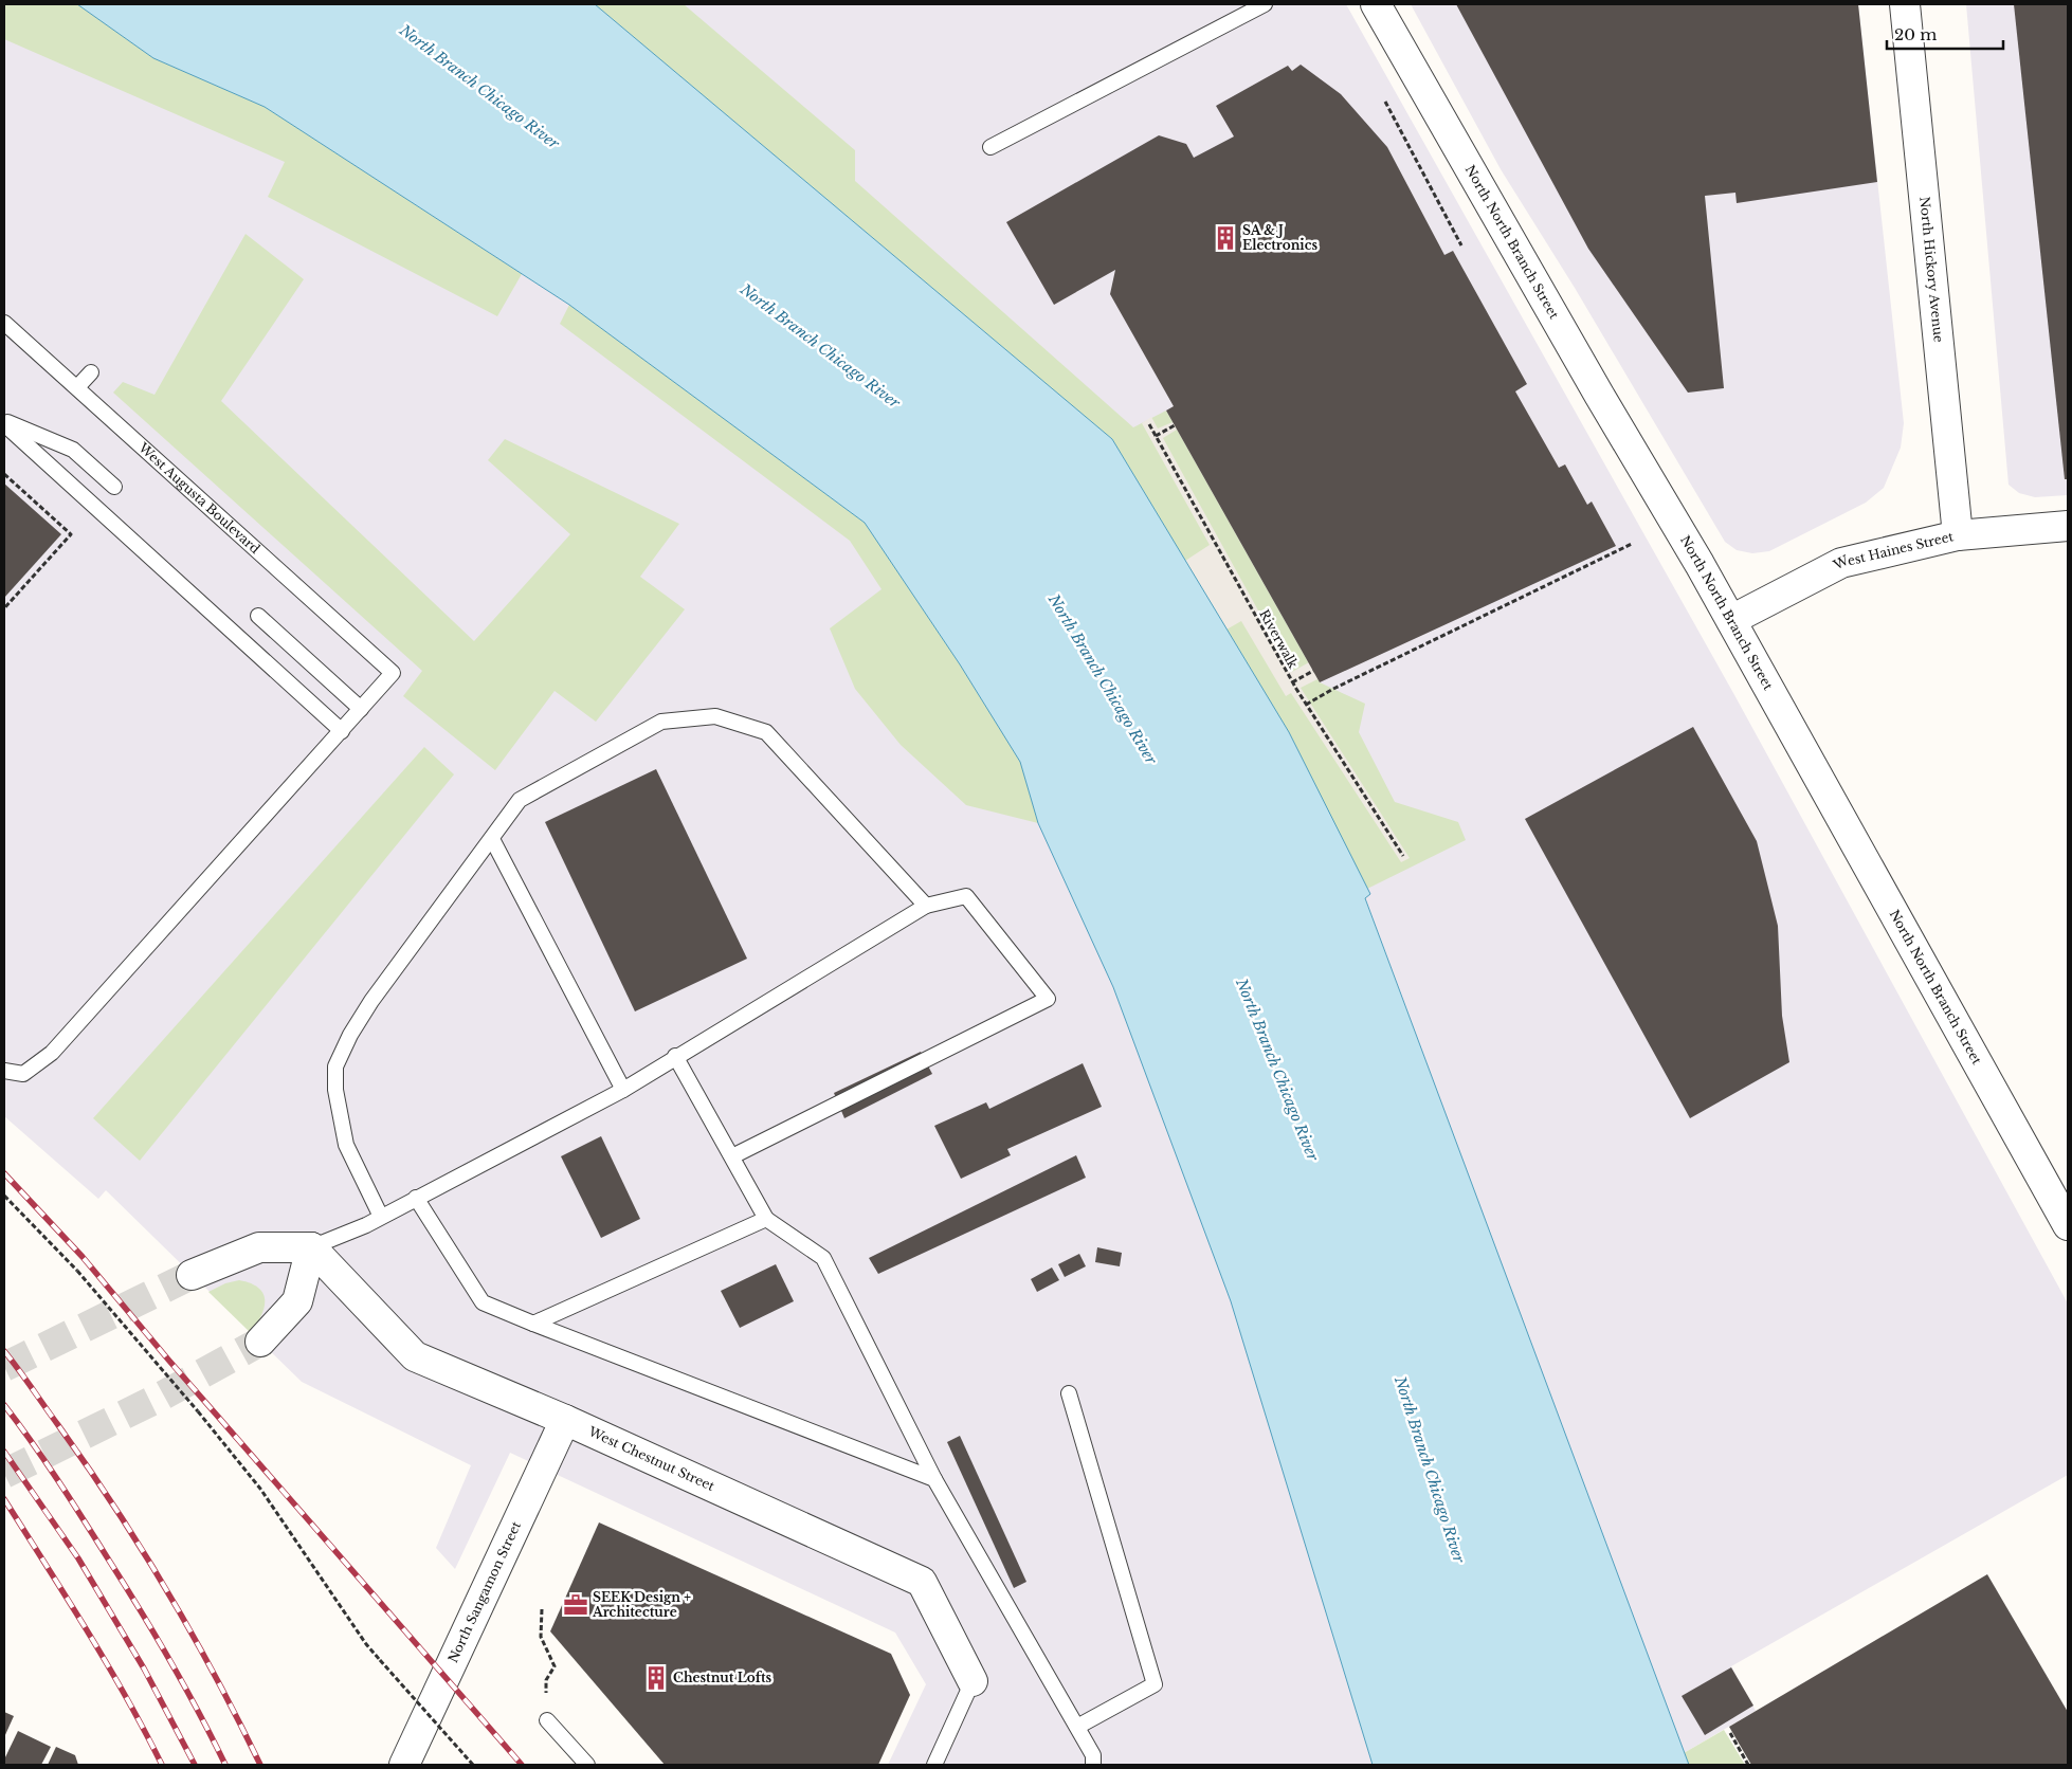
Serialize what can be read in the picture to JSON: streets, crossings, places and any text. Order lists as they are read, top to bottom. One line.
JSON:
{"streets":{"street":["North North Branch Street","North Hickory Avenue","West Haines Street","West Chestnut Street","North Sangamon Street"],"lane":["West Augusta Boulevard"],"path":["Riverwalk"]},"crossings":[["North North Branch Street","West Haines Street"],["North Hickory Avenue","West Haines Street"],["West Chestnut Street","North Sangamon Street"]],"water":["North Branch Chicago River"],"places":{"building":["SA & J Electronics","Chestnut Lofts"],"office":["SEEK Design + Architecture"]},"scale_bar":"20 m"}
